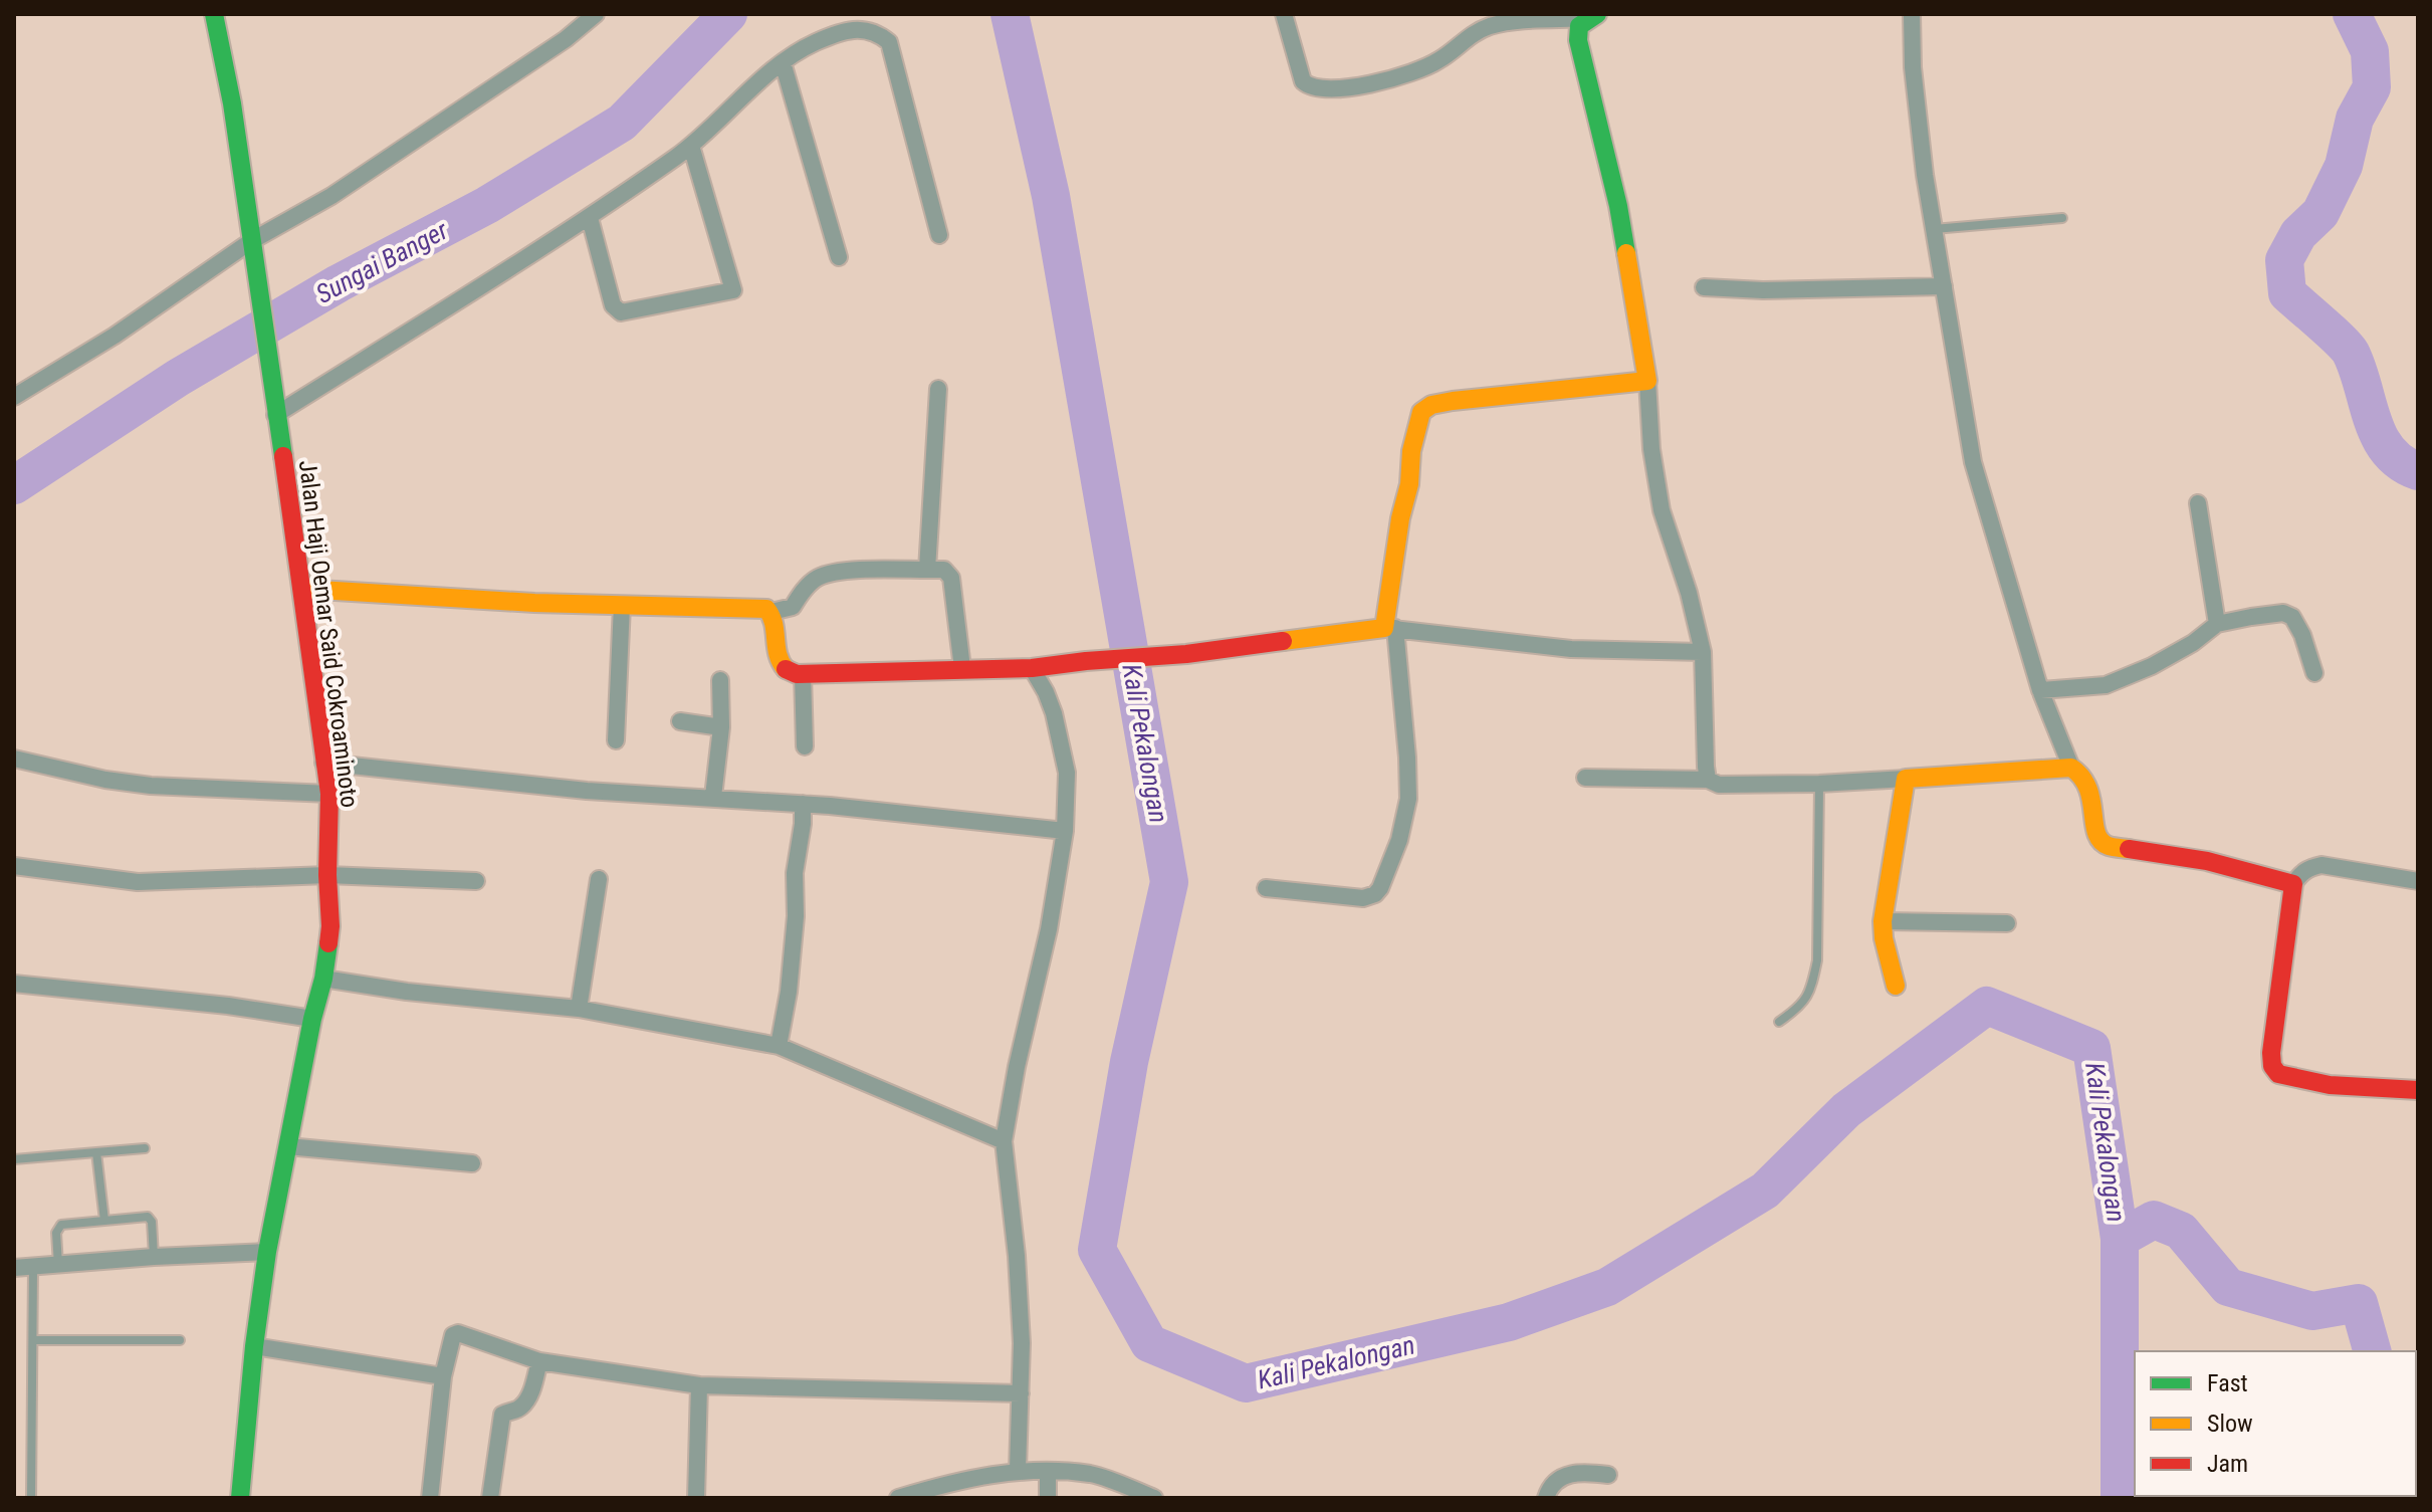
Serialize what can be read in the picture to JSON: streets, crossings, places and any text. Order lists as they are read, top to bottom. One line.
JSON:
{"streets":{"street":["Jalan Haji Oemar Said Cokroaminoto"]},"water":["Sungai Banger","Kali Pekalongan"],"legend":["Fast","Slow","Jam"]}
